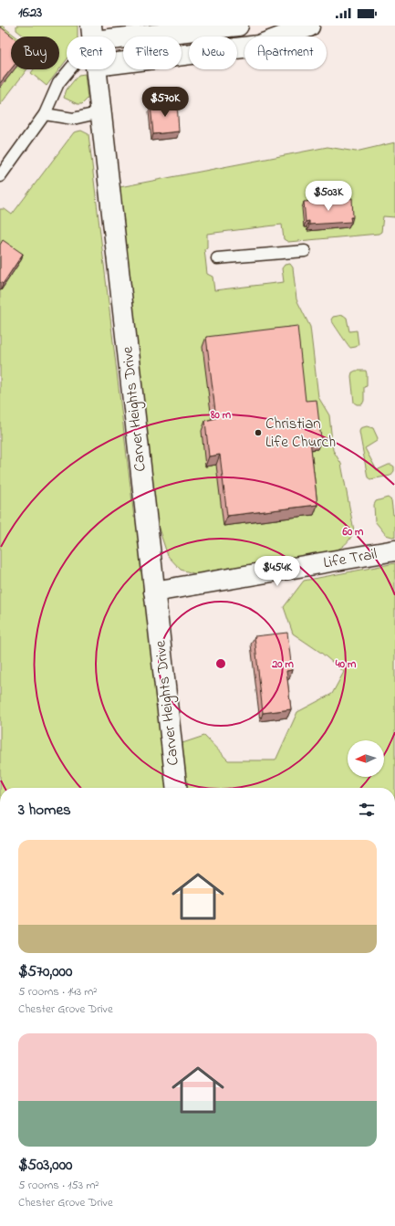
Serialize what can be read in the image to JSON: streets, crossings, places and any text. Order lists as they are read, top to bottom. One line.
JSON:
{"streets":{"street":["Carver Heights Drive","Life Trail"]},"crossings":[["Carver Heights Drive","Life Trail"]],"places":["Christian Life Church"],"north":"left","page":{"status":"16:23","chip":["Buy","Rent","Filters","New","Apartment"],"price":["$570K","$503K","$454K"],"heading":"3 homes","list":[{"name":"$570,000","note":"5 rooms · 143 m² · Chester Grove Drive"},{"name":"$503,000","note":"5 rooms · 153 m² · Chester Grove Drive"}]},"rings":["80 m","60 m","20 m","40 m"]}
